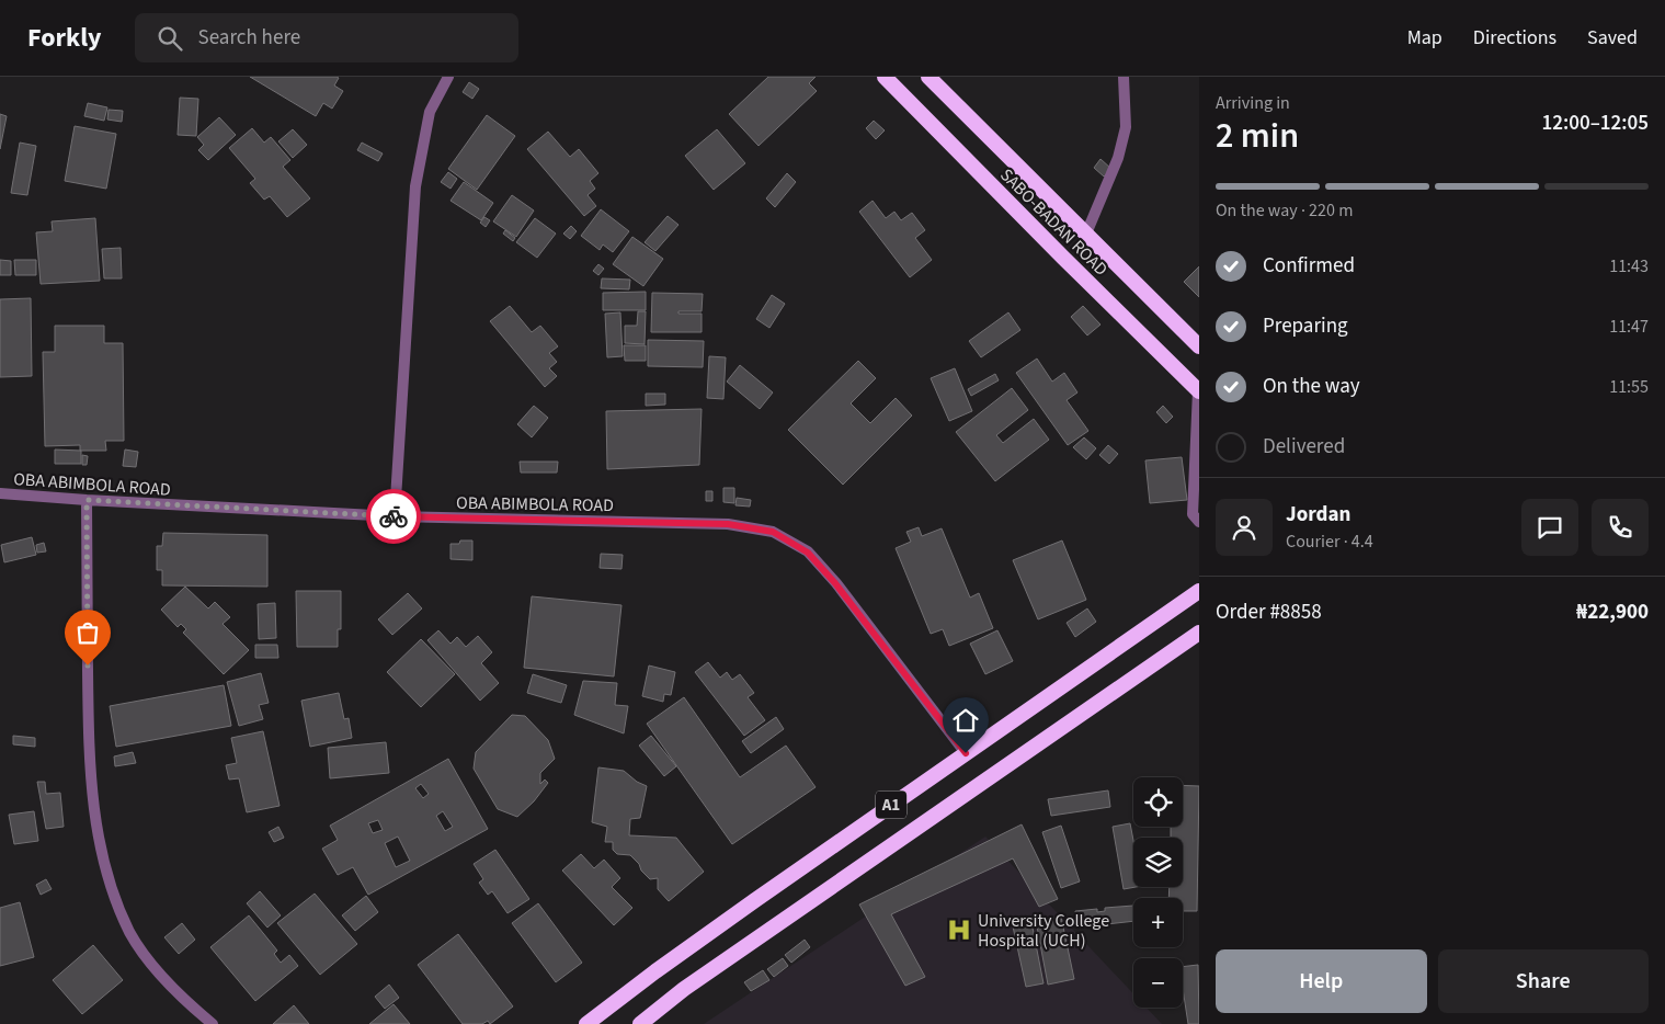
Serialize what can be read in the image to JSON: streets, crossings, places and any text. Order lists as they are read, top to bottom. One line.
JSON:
{"streets":{"highway":["SABO-BADAN ROAD","A1"],"street":["OBA ABIMBOLA ROAD"]},"crossings":[["OBA ABIMBOLA ROAD","A1"]],"places":{"hospital":["University College Hospital (UCH)"]},"page":{"header":"Forkly","search":"Search here","nav":["Map","Directions","Saved"],"heading":["2 min","Arriving in","12:00–12:05"],"panel":["Jordan","Courier · 4.4","Order #8858","₦22,900"],"bar":"On the way · 220 m","list":[["Confirmed","11:43"],["Preparing","11:47"],["On the way","11:55"],"Delivered"],"map_buttons":["+","−"],"buttons":["Help","Share"]}}
